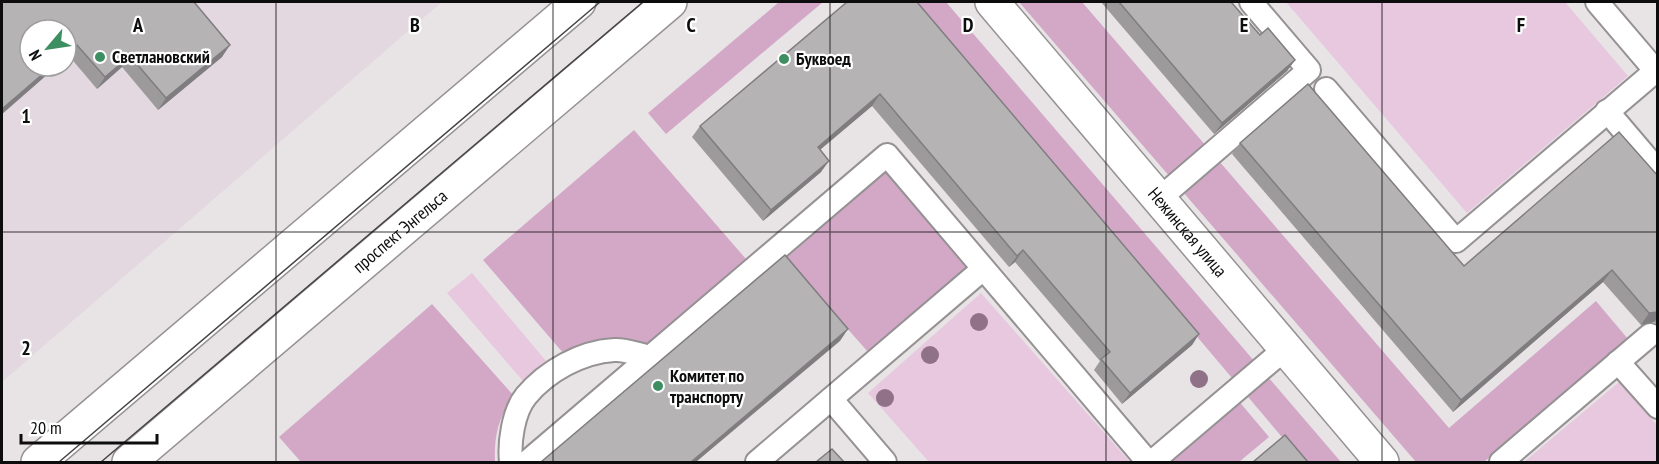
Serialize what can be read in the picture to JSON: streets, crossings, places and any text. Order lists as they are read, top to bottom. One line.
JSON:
{"streets":{"main road":["проспект Энгельса","Нежинская улица"]},"places":["Светлановский","Буквоед","Комитет по транспорту"],"scale_bar":"20 m","north":"bottom left","grid":{"columns":["A","B","C","D","E","F"],"rows":["1","2"]}}
